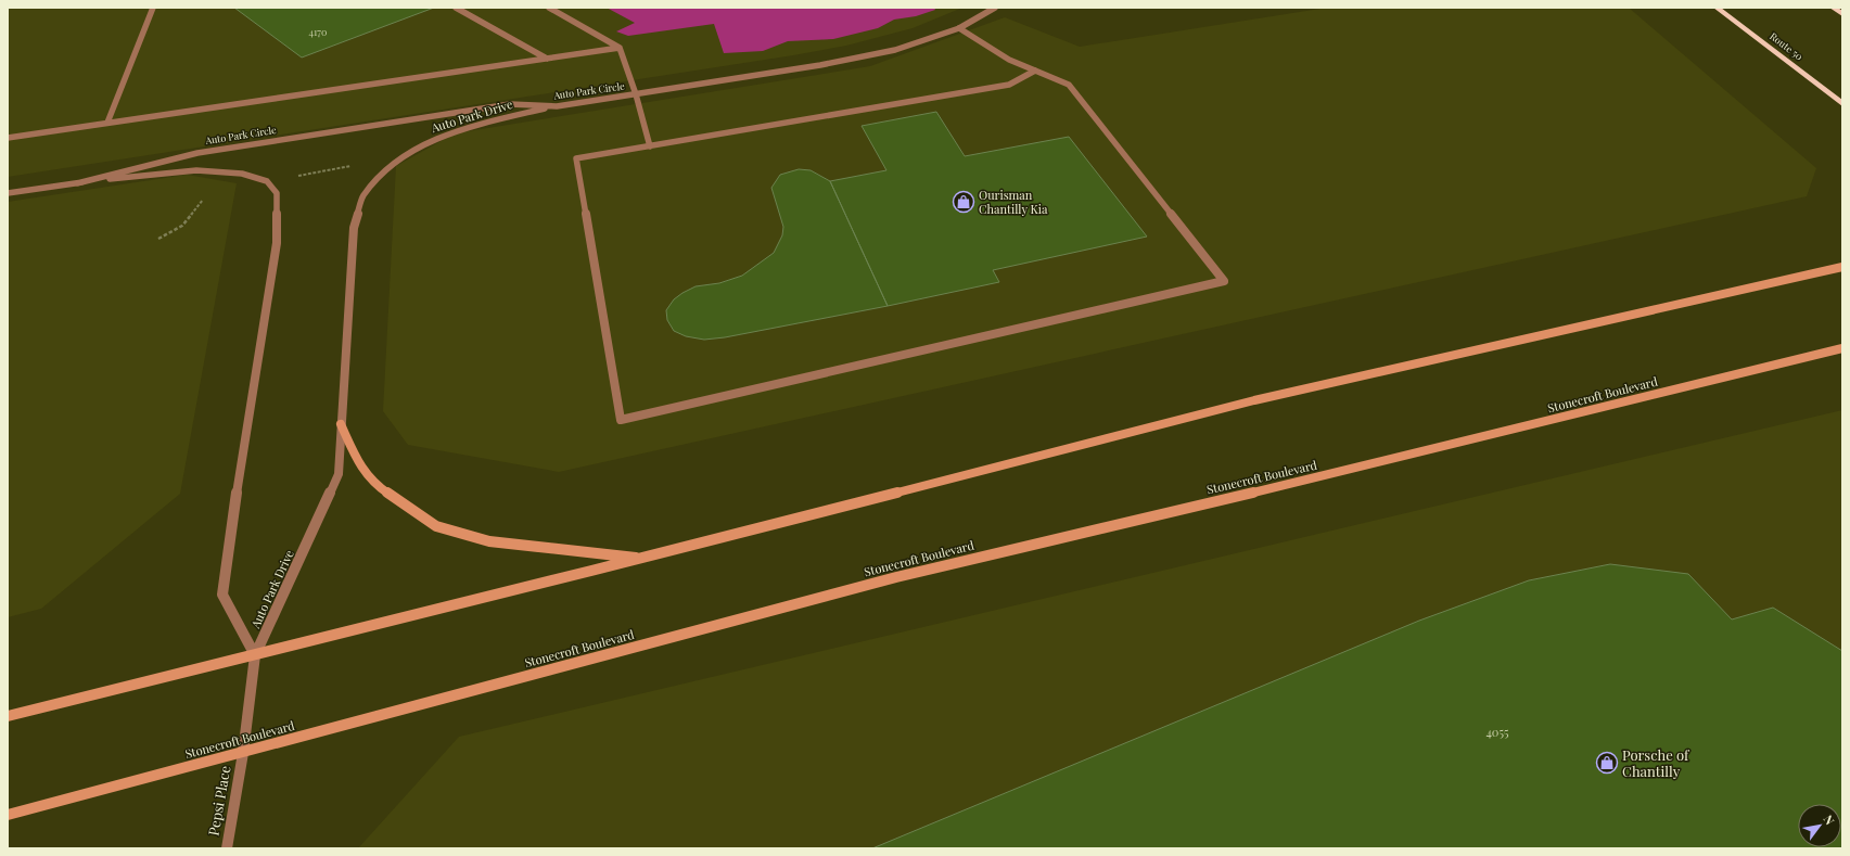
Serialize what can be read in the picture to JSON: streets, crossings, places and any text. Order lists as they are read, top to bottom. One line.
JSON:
{"streets":{"highway":["Route 50"],"main road":["Stonecroft Boulevard"],"street":["Auto Park Circle","Auto Park Drive","Pepsi Place"]},"crossings":[["Auto Park Circle","Auto Park Drive"],["Auto Park Drive","Pepsi Place"],["Stonecroft Boulevard","Pepsi Place"]],"places":{"shop":["Ourisman Chantilly Kia","Porsche of Chantilly"]},"house_numbers":["4170","4055"],"north":"top right"}
